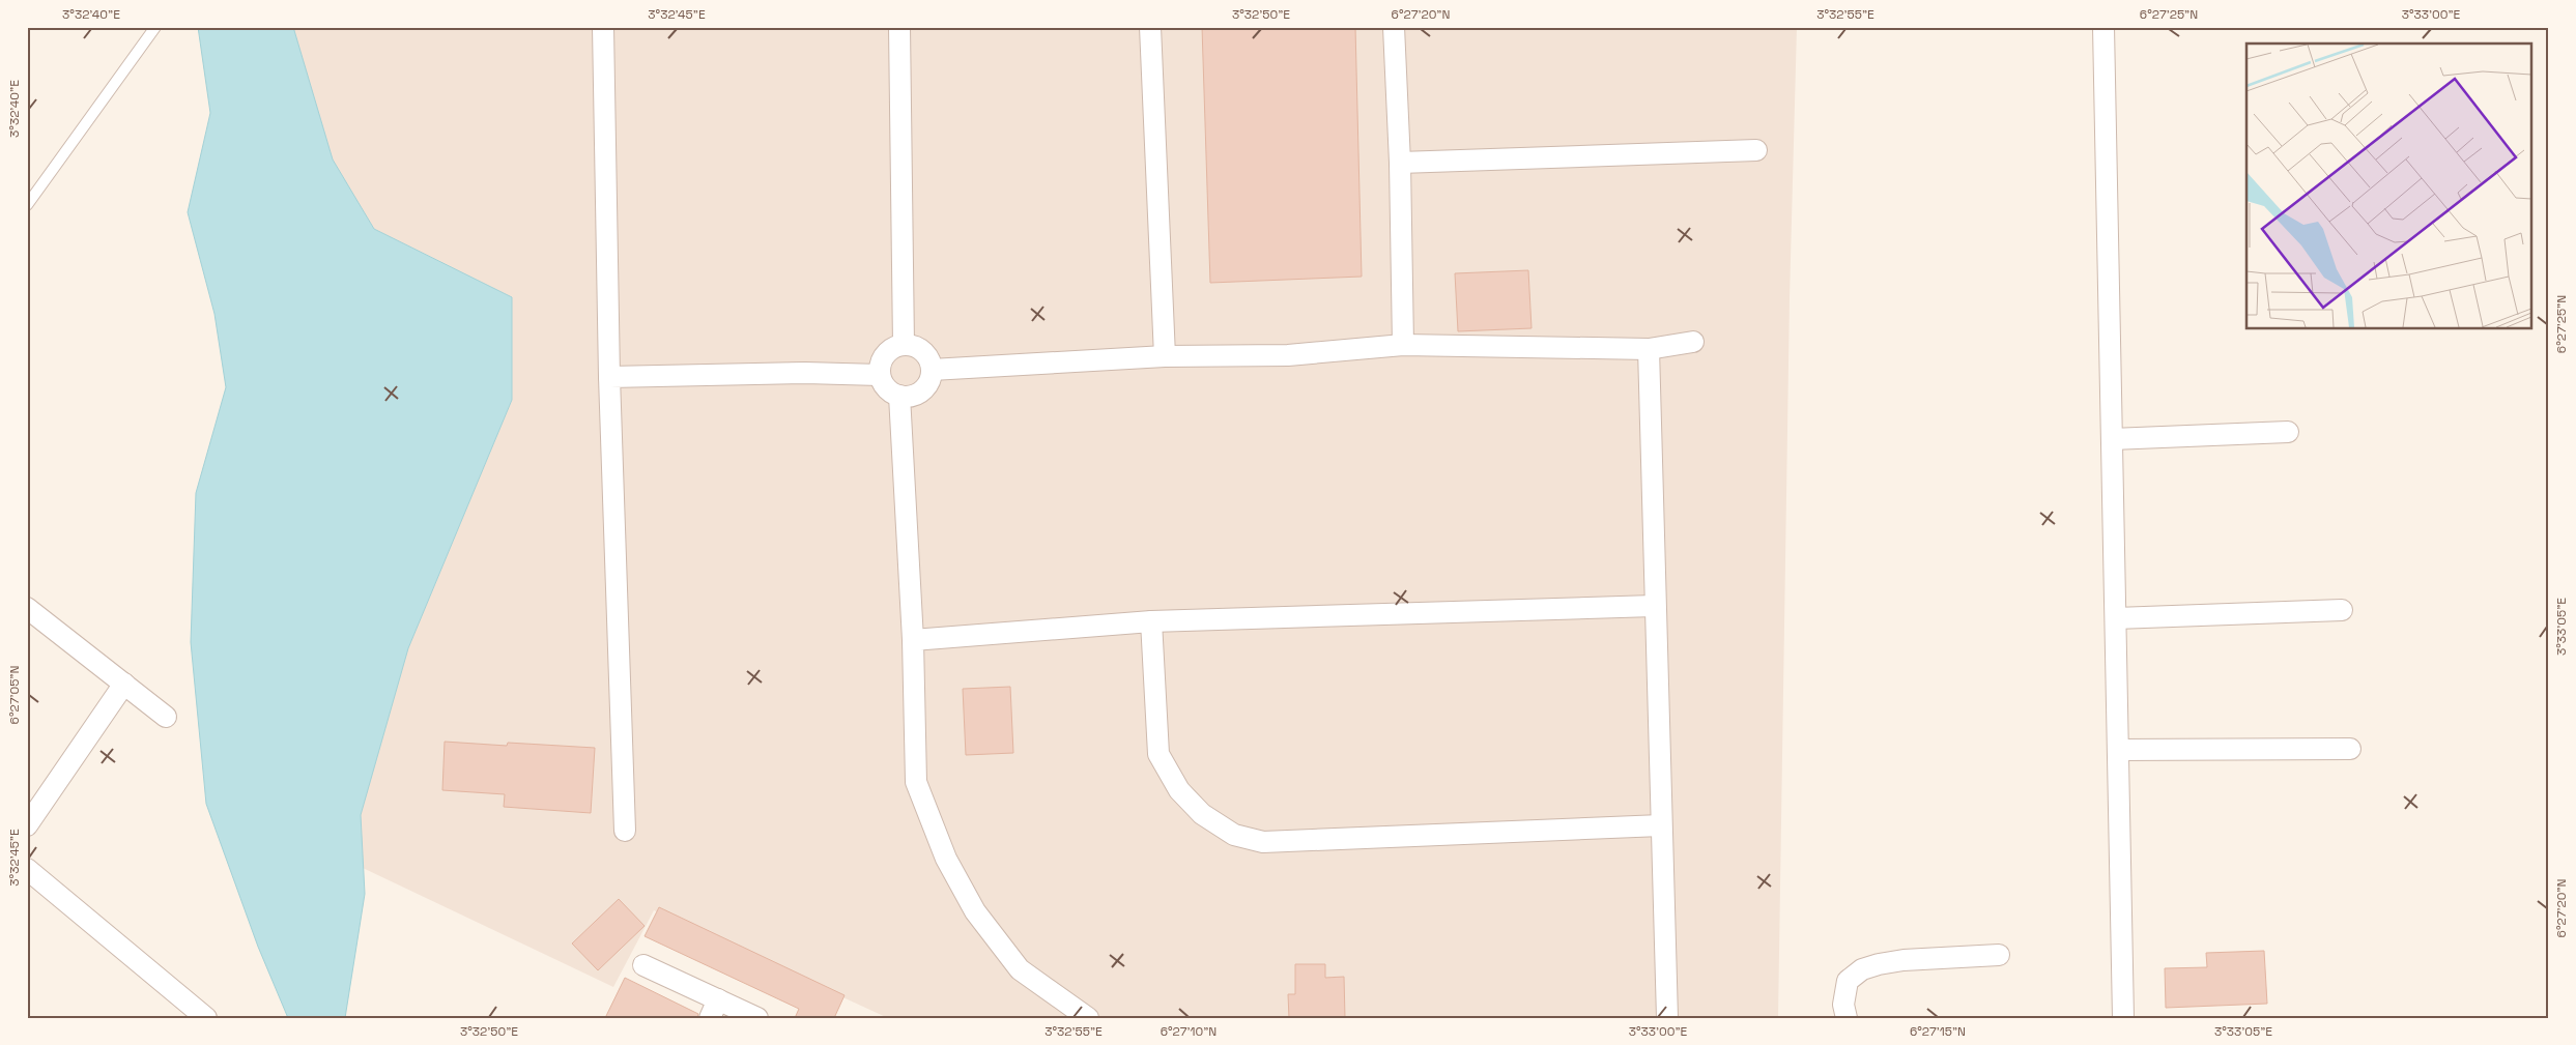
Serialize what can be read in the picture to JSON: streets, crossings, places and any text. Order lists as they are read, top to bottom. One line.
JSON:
{"coordinates":["3°32'40\"E","3°32'45\"E","3°32'50\"E","6°27'20\"N","3°32'55\"E","6°27'25\"N","3°33'00\"E","3°33'05\"E","6°27'05\"N","6°27'10\"N","6°27'15\"N"]}
